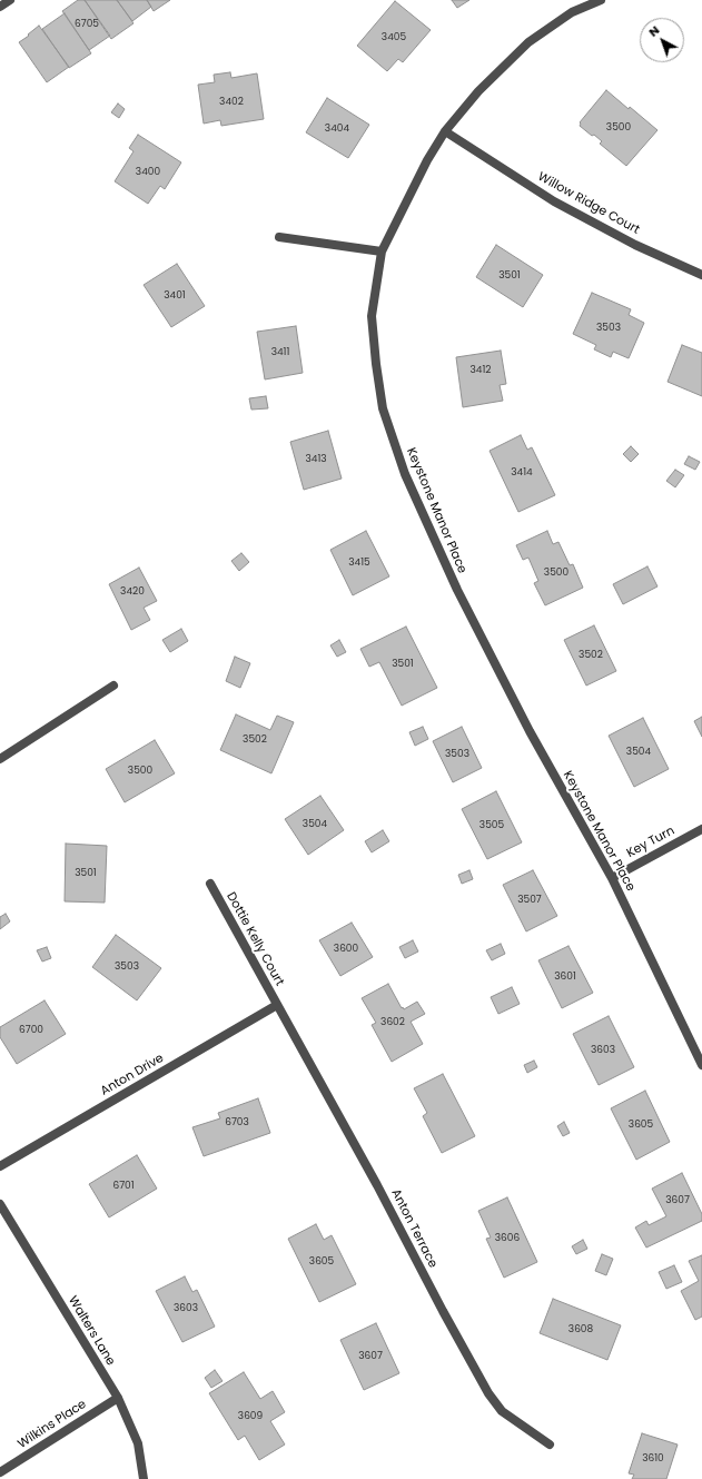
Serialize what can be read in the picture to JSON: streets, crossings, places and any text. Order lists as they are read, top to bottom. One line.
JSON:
{"streets":{"street":["Willow Ridge Court","Keystone Manor Place","Key Turn","Dottie Kelly Court","Anton Drive","Anton Terrace","Walters Lane","Wilkins Place"]},"crossings":[["Willow Ridge Court","Keystone Manor Place"],["Keystone Manor Place","Key Turn"],["Dottie Kelly Court","Anton Drive"],["Dottie Kelly Court","Anton Terrace"],["Anton Drive","Anton Terrace"],["Walters Lane","Wilkins Place"]],"house_numbers":["6705","3405","3402","3500","3404","3400","3501","3401","3503","3411","3412","3413","3414","3415","3500","3420","3502","3501","3502","3504","3503","3500","3504","3505","3501","3507","3600","3503","3601","3602","6700","3603","6703","3605","6701","3607","3606","3605","3603","3608","3607","3609","3610"],"north":"top left"}
